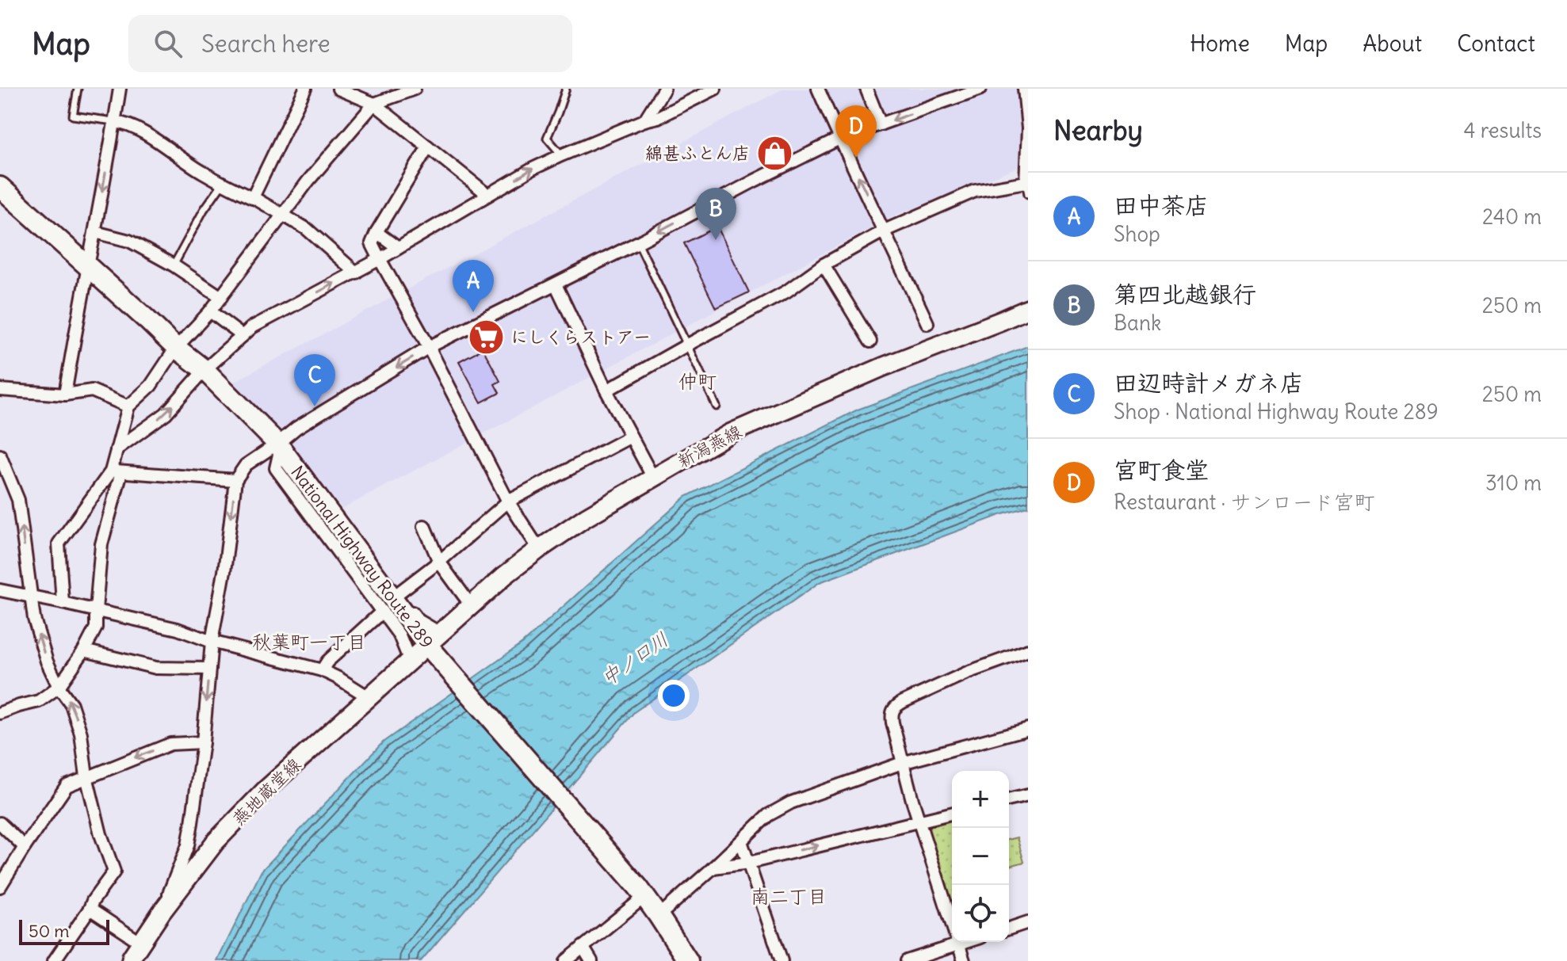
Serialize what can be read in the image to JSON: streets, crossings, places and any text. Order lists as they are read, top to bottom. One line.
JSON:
{"streets":{"highway":["National Highway Route 289"],"main road":["新潟燕線","燕地蔵堂線"]},"crossings":[["新潟燕線","National Highway Route 289"],["新潟燕線","燕地蔵堂線"],["National Highway Route 289","燕地蔵堂線"]],"districts":["仲町","秋葉町一丁目","南二丁目"],"water":["中ノ口川"],"places":{"shop":["綿甚ふとん店"],"supermarket":["にしくらストアー"]},"scale_bar":"50 m","page":{"header":"Map","search":"Search here","nav":["Home","Map","About","Contact"],"heading":["Nearby","4 results"],"pins":["D","B","A","C"],"list":[{"mark":"A","name":"田中茶店","note":"Shop","value":"240 m"},{"mark":"B","name":"第四北越銀行","note":"Bank","value":"250 m"},{"mark":"C","name":"田辺時計メガネ店","note":"Shop · National Highway Route 289","value":"250 m"},{"mark":"D","name":"宮町食堂","note":"Restaurant · サンロード宮町","value":"310 m"}],"map_buttons":["+","−"],"scale":"50 m"}}
